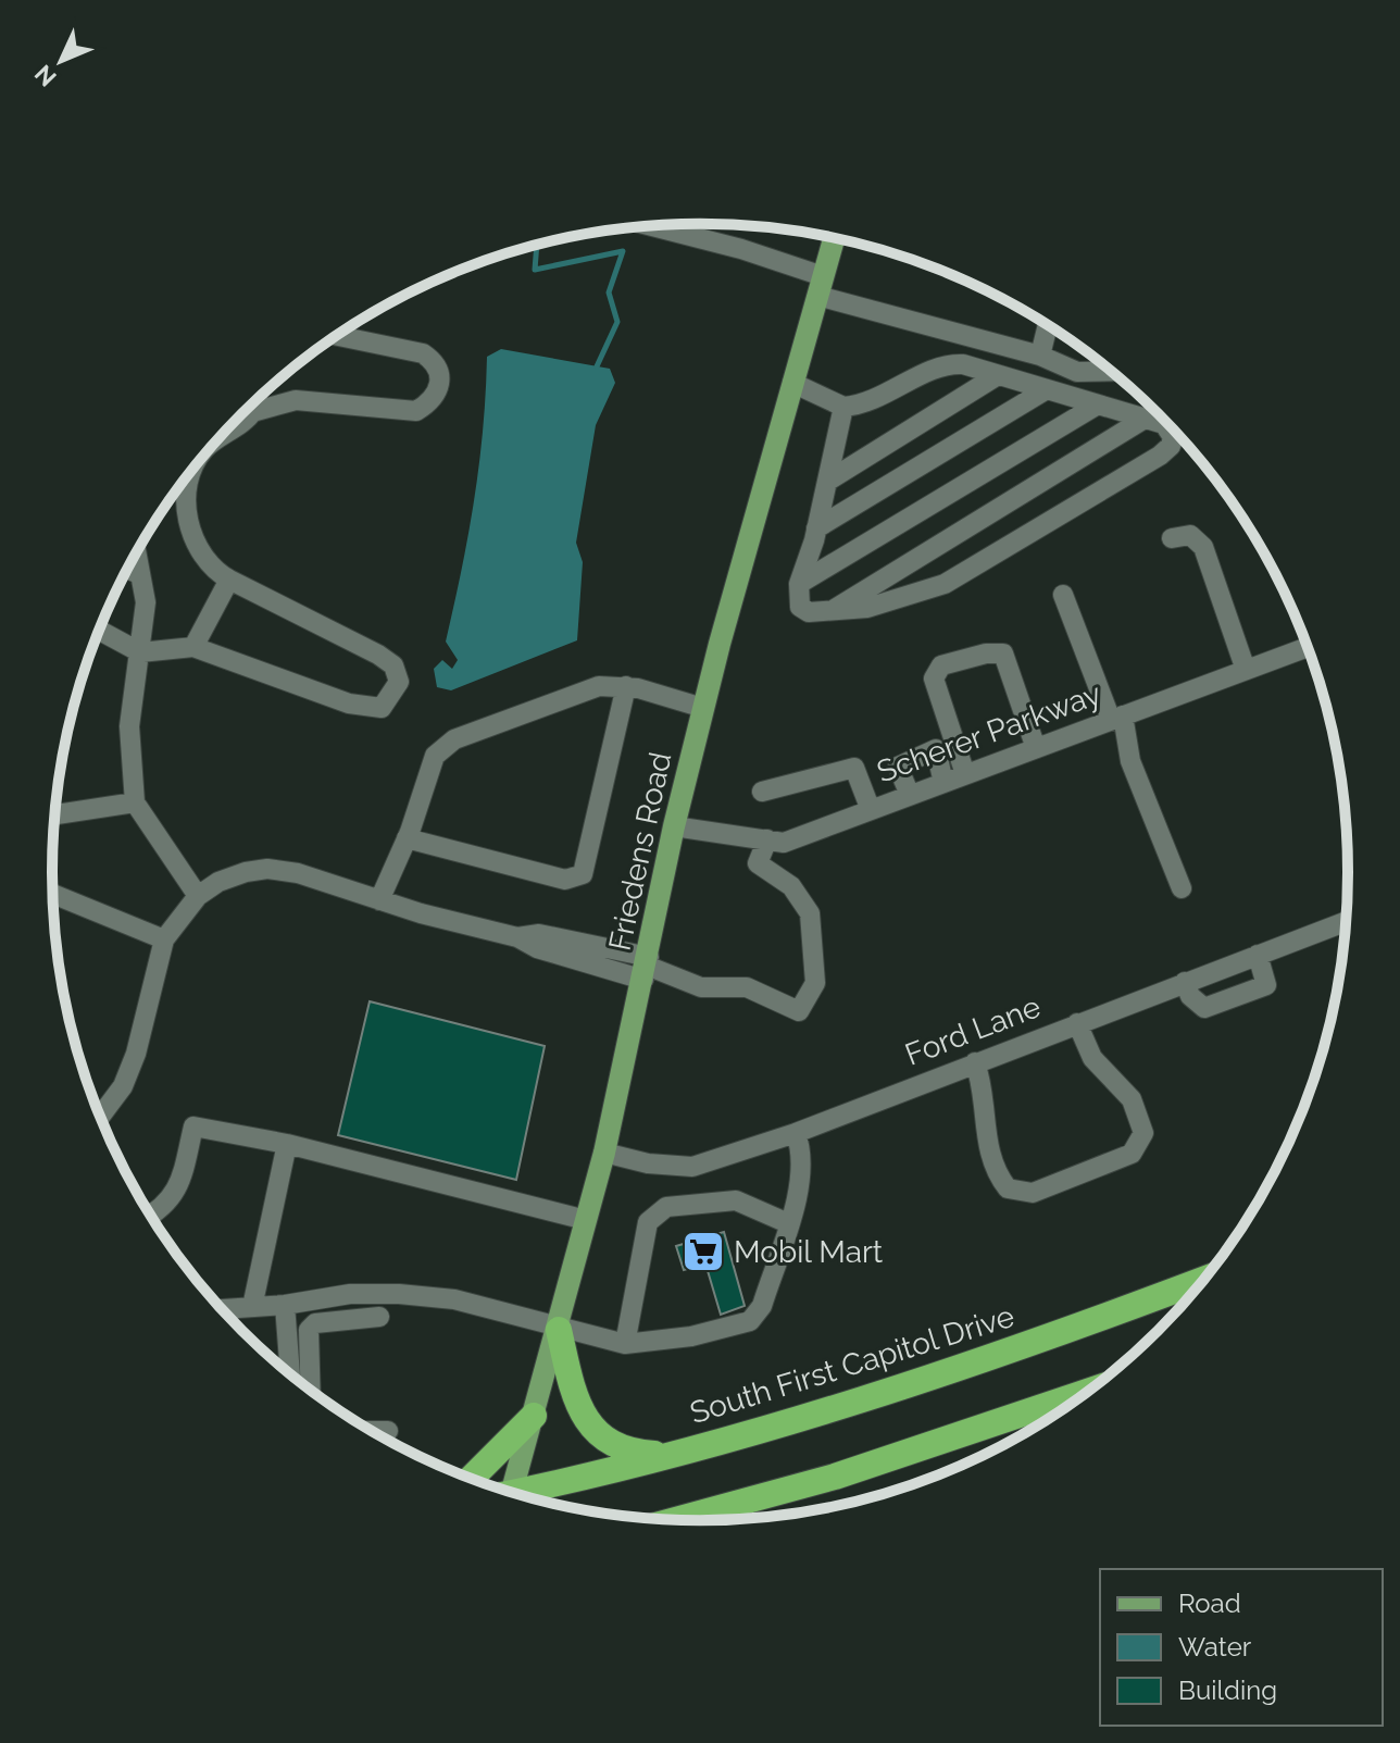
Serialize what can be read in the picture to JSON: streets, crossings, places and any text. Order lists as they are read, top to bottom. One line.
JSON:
{"streets":{"highway":["South First Capitol Drive"],"main road":["Friedens Road"],"street":["Scherer Parkway","Ford Lane"]},"crossings":[["Scherer Parkway","Friedens Road"],["Friedens Road","Ford Lane"]],"places":{"supermarket":["Mobil Mart"]},"legend":["Road","Water","Building"],"north":"bottom left"}
